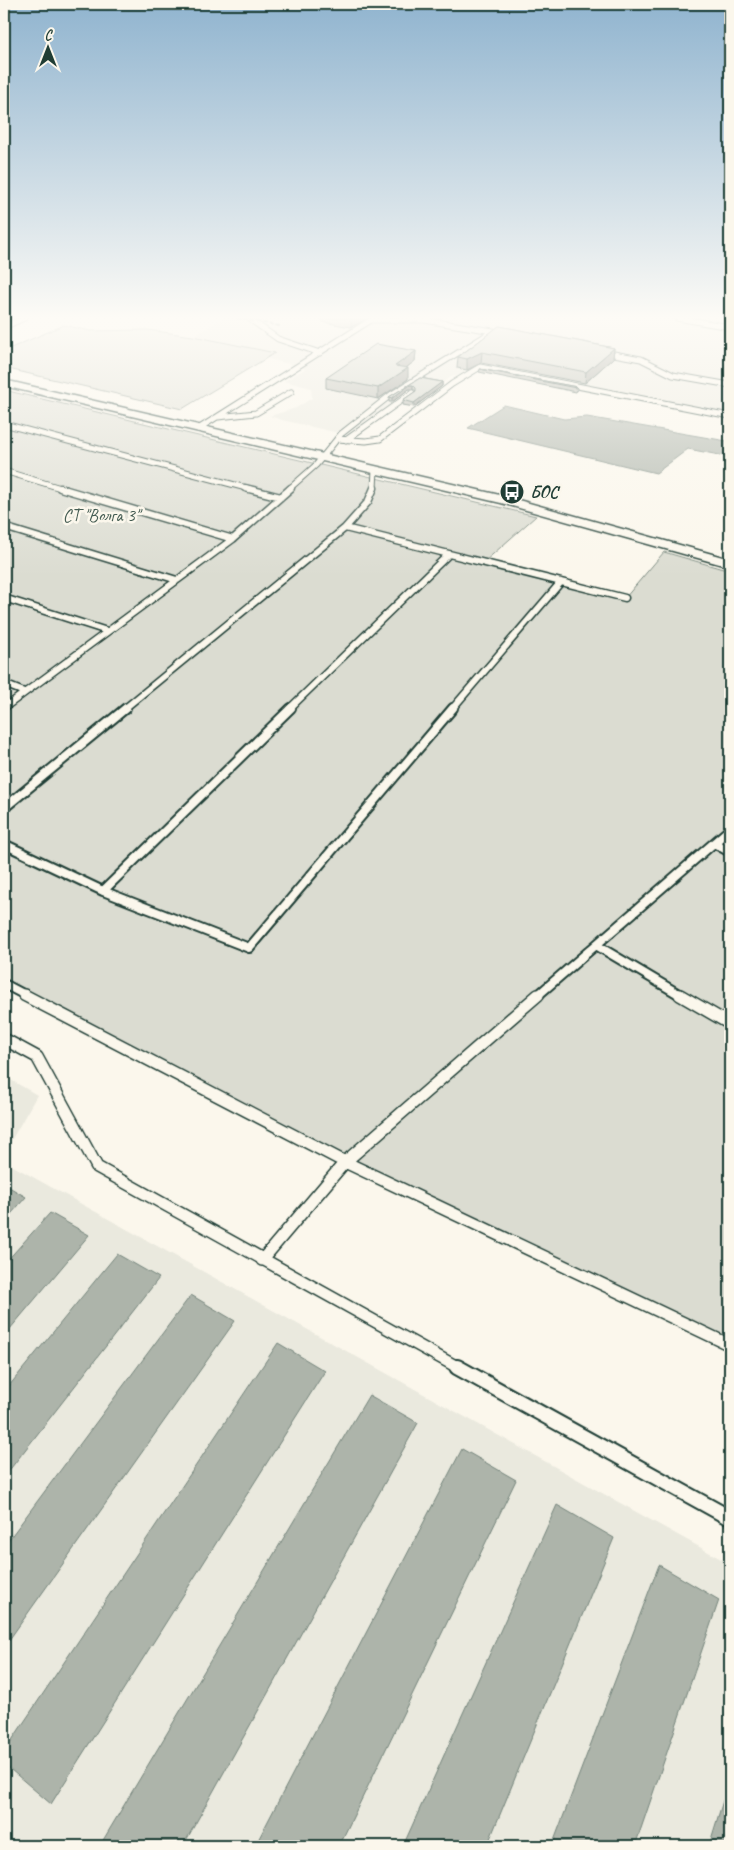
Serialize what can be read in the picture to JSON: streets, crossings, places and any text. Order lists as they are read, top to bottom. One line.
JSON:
{"parks":["СТ \"Волга 3\""],"places":{"bus stop":["БОС"]},"north":"top"}
